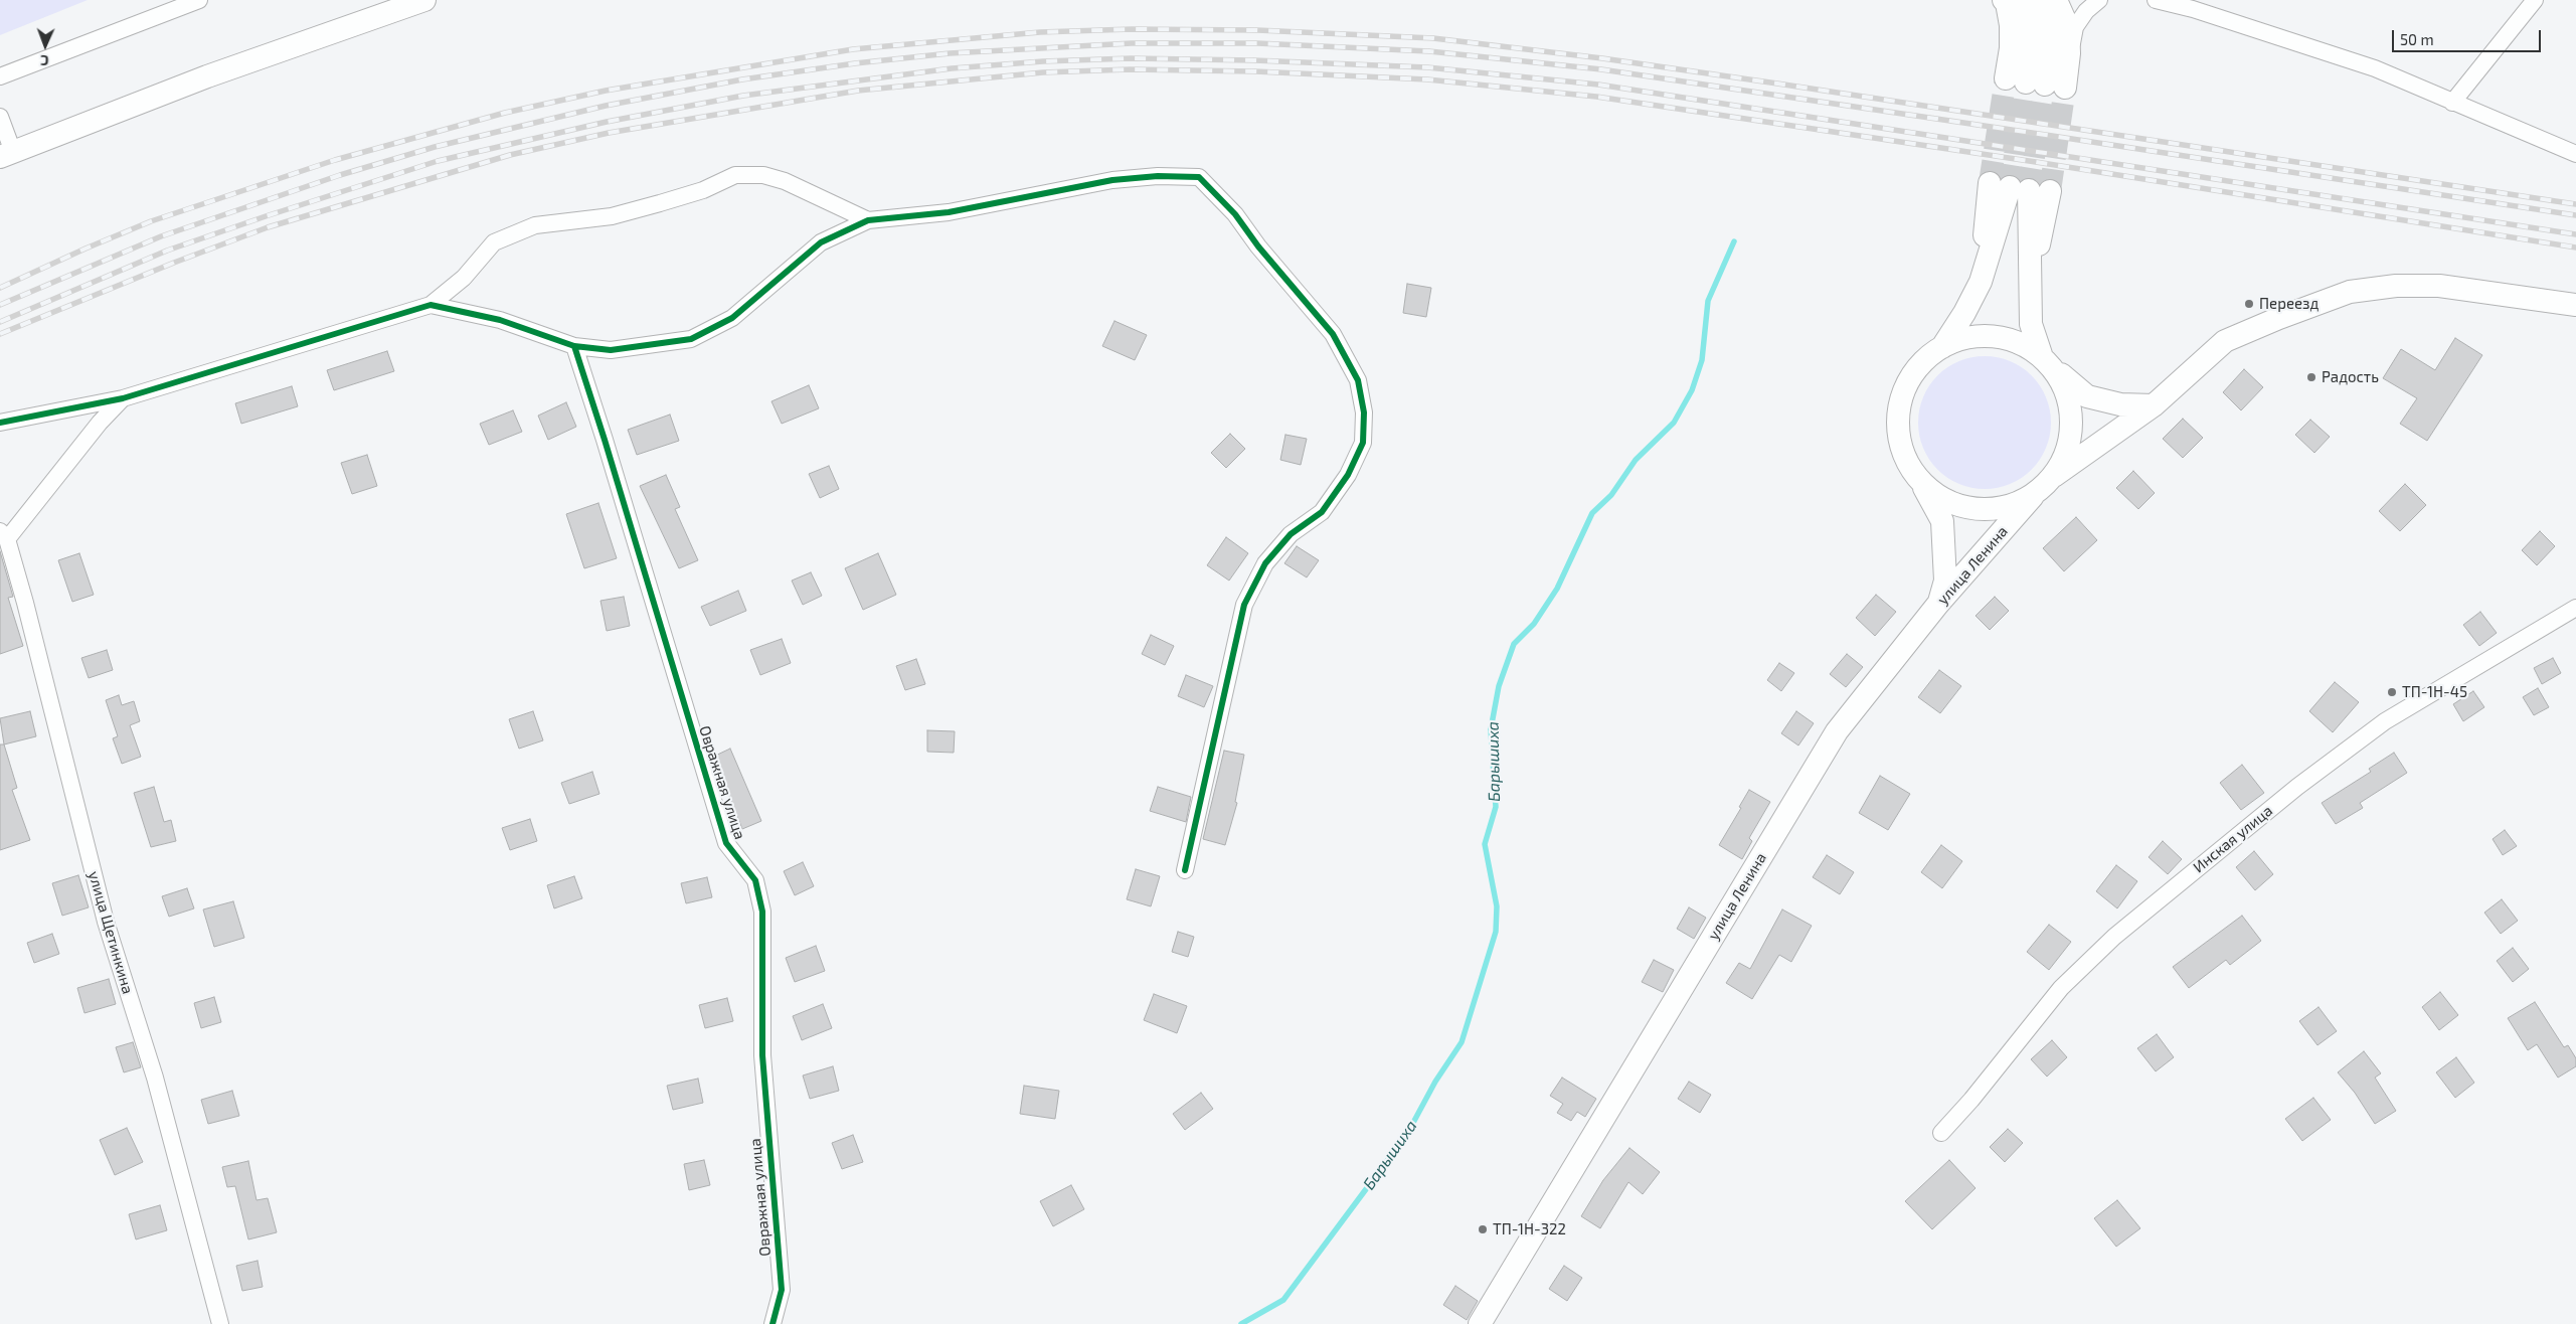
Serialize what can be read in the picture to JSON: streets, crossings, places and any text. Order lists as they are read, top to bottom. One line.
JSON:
{"streets":{"main road":["улица Ленина"],"street":["Овражная улица","Инская улица","улица Щетинкина"]},"water":["Барышиха"],"places":["Переезд","Радость","ТП-1Н-45","ТП-1Н-322"],"scale_bar":"50 m","north":"bottom"}
